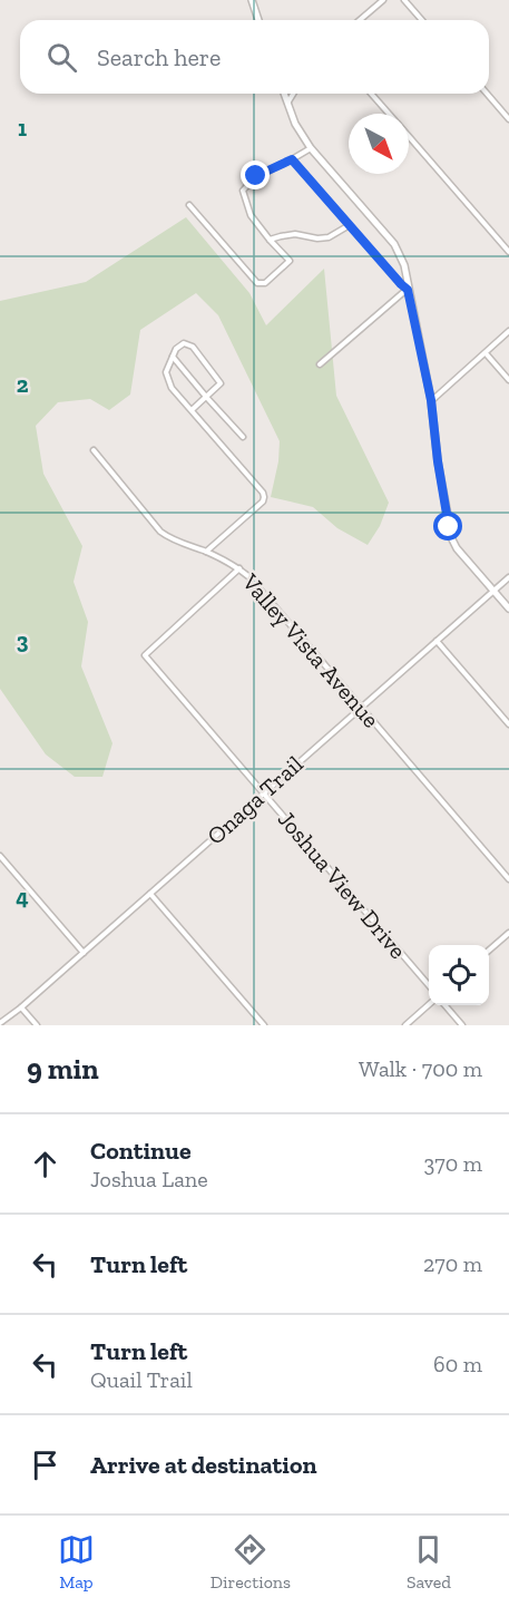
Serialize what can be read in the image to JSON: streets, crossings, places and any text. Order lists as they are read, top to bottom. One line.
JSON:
{"streets":{"street":["Valley Vista Avenue","Onaga Trail","Joshua View Drive"]},"crossings":[["Valley Vista Avenue","Onaga Trail"],["Valley Vista Avenue","Joshua View Drive"],["Onaga Trail","Joshua View Drive"]],"north":"bottom right","page":{"search":"Search here","heading":["9 min","Walk · 700 m"],"list":[["Continue","Joshua Lane","370 m"],["Turn left","270 m"],["Turn left","Quail Trail","60 m"],"Arrive at destination"],"nav":["Map","Directions","Saved"]},"grid":{"rows":["1","2","3","4"]}}
